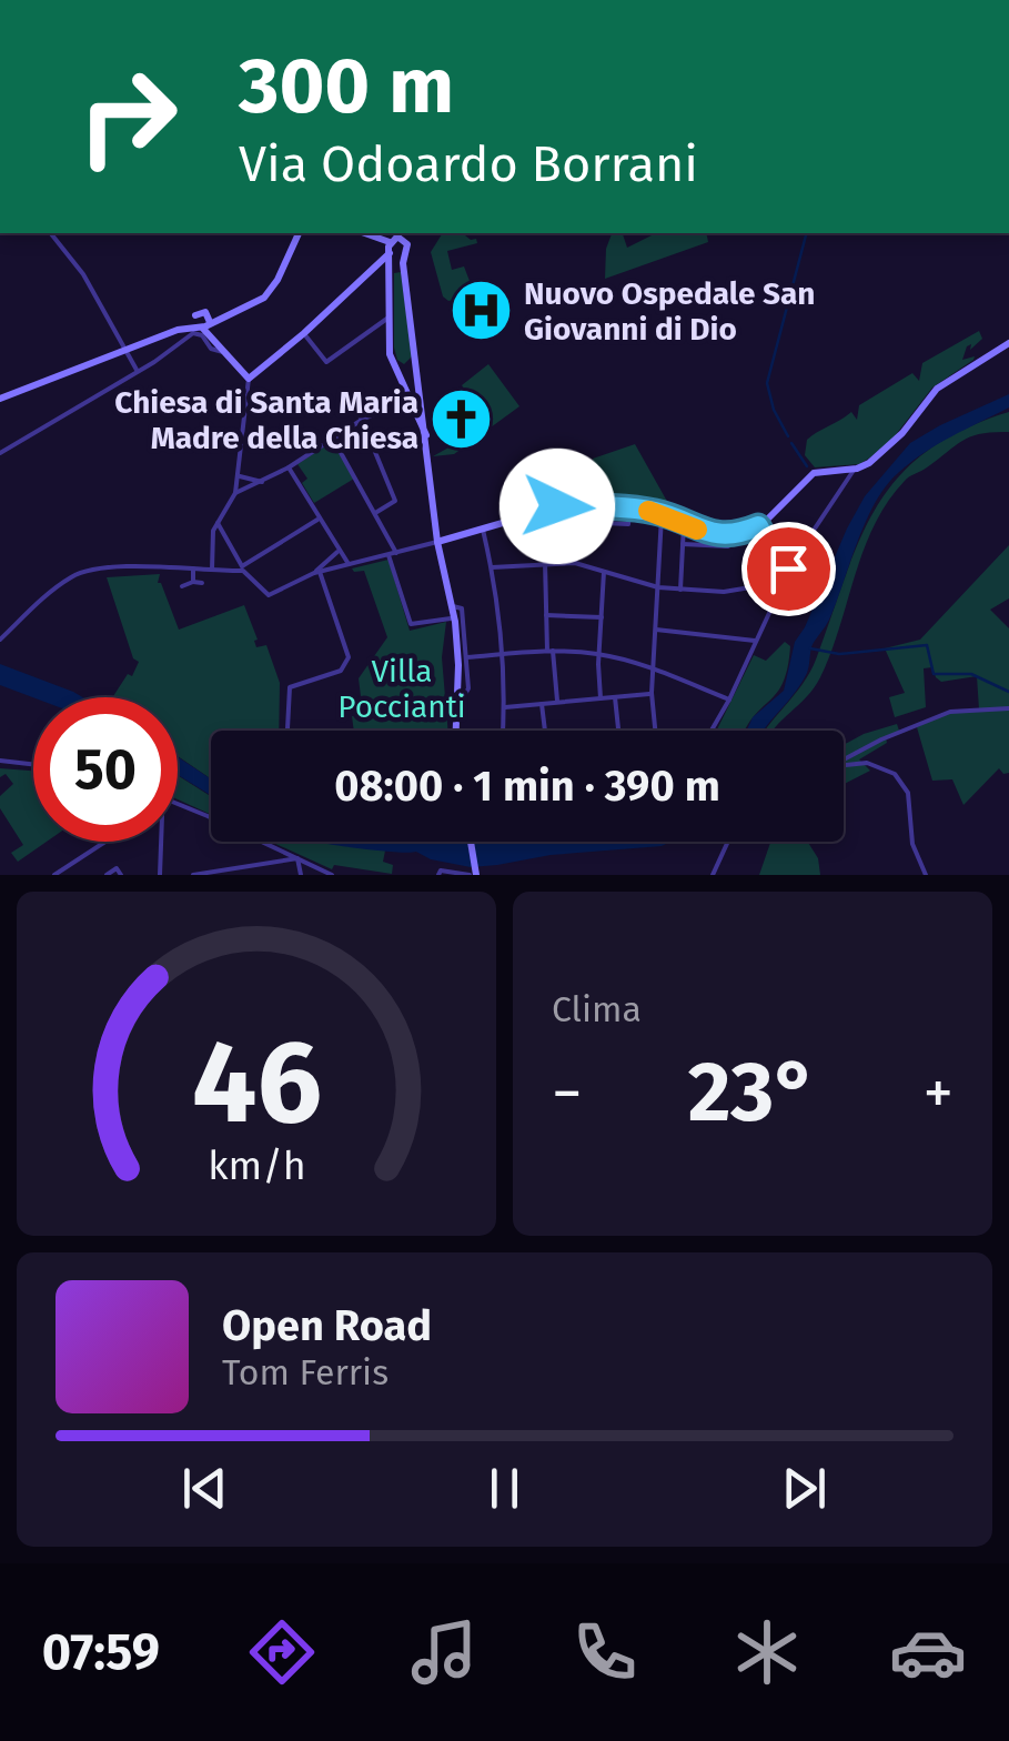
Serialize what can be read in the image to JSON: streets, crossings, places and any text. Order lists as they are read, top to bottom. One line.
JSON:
{"parks":["Villa Poccianti"],"places":{"hospital":["Nuovo Ospedale San Giovanni di Dio"],"church":["Chiesa di Santa Maria Madre della Chiesa"]},"page":{"turn":["300 m","Via Odoardo Borrani"],"limit":"50","trip":"08:00 · 1 min · 390 m","tile":"Clima","heat":["−","23°","+"],"song":["Open Road","Tom Ferris"],"tabs":"07:59","gauge":["46","km/h"]}}
